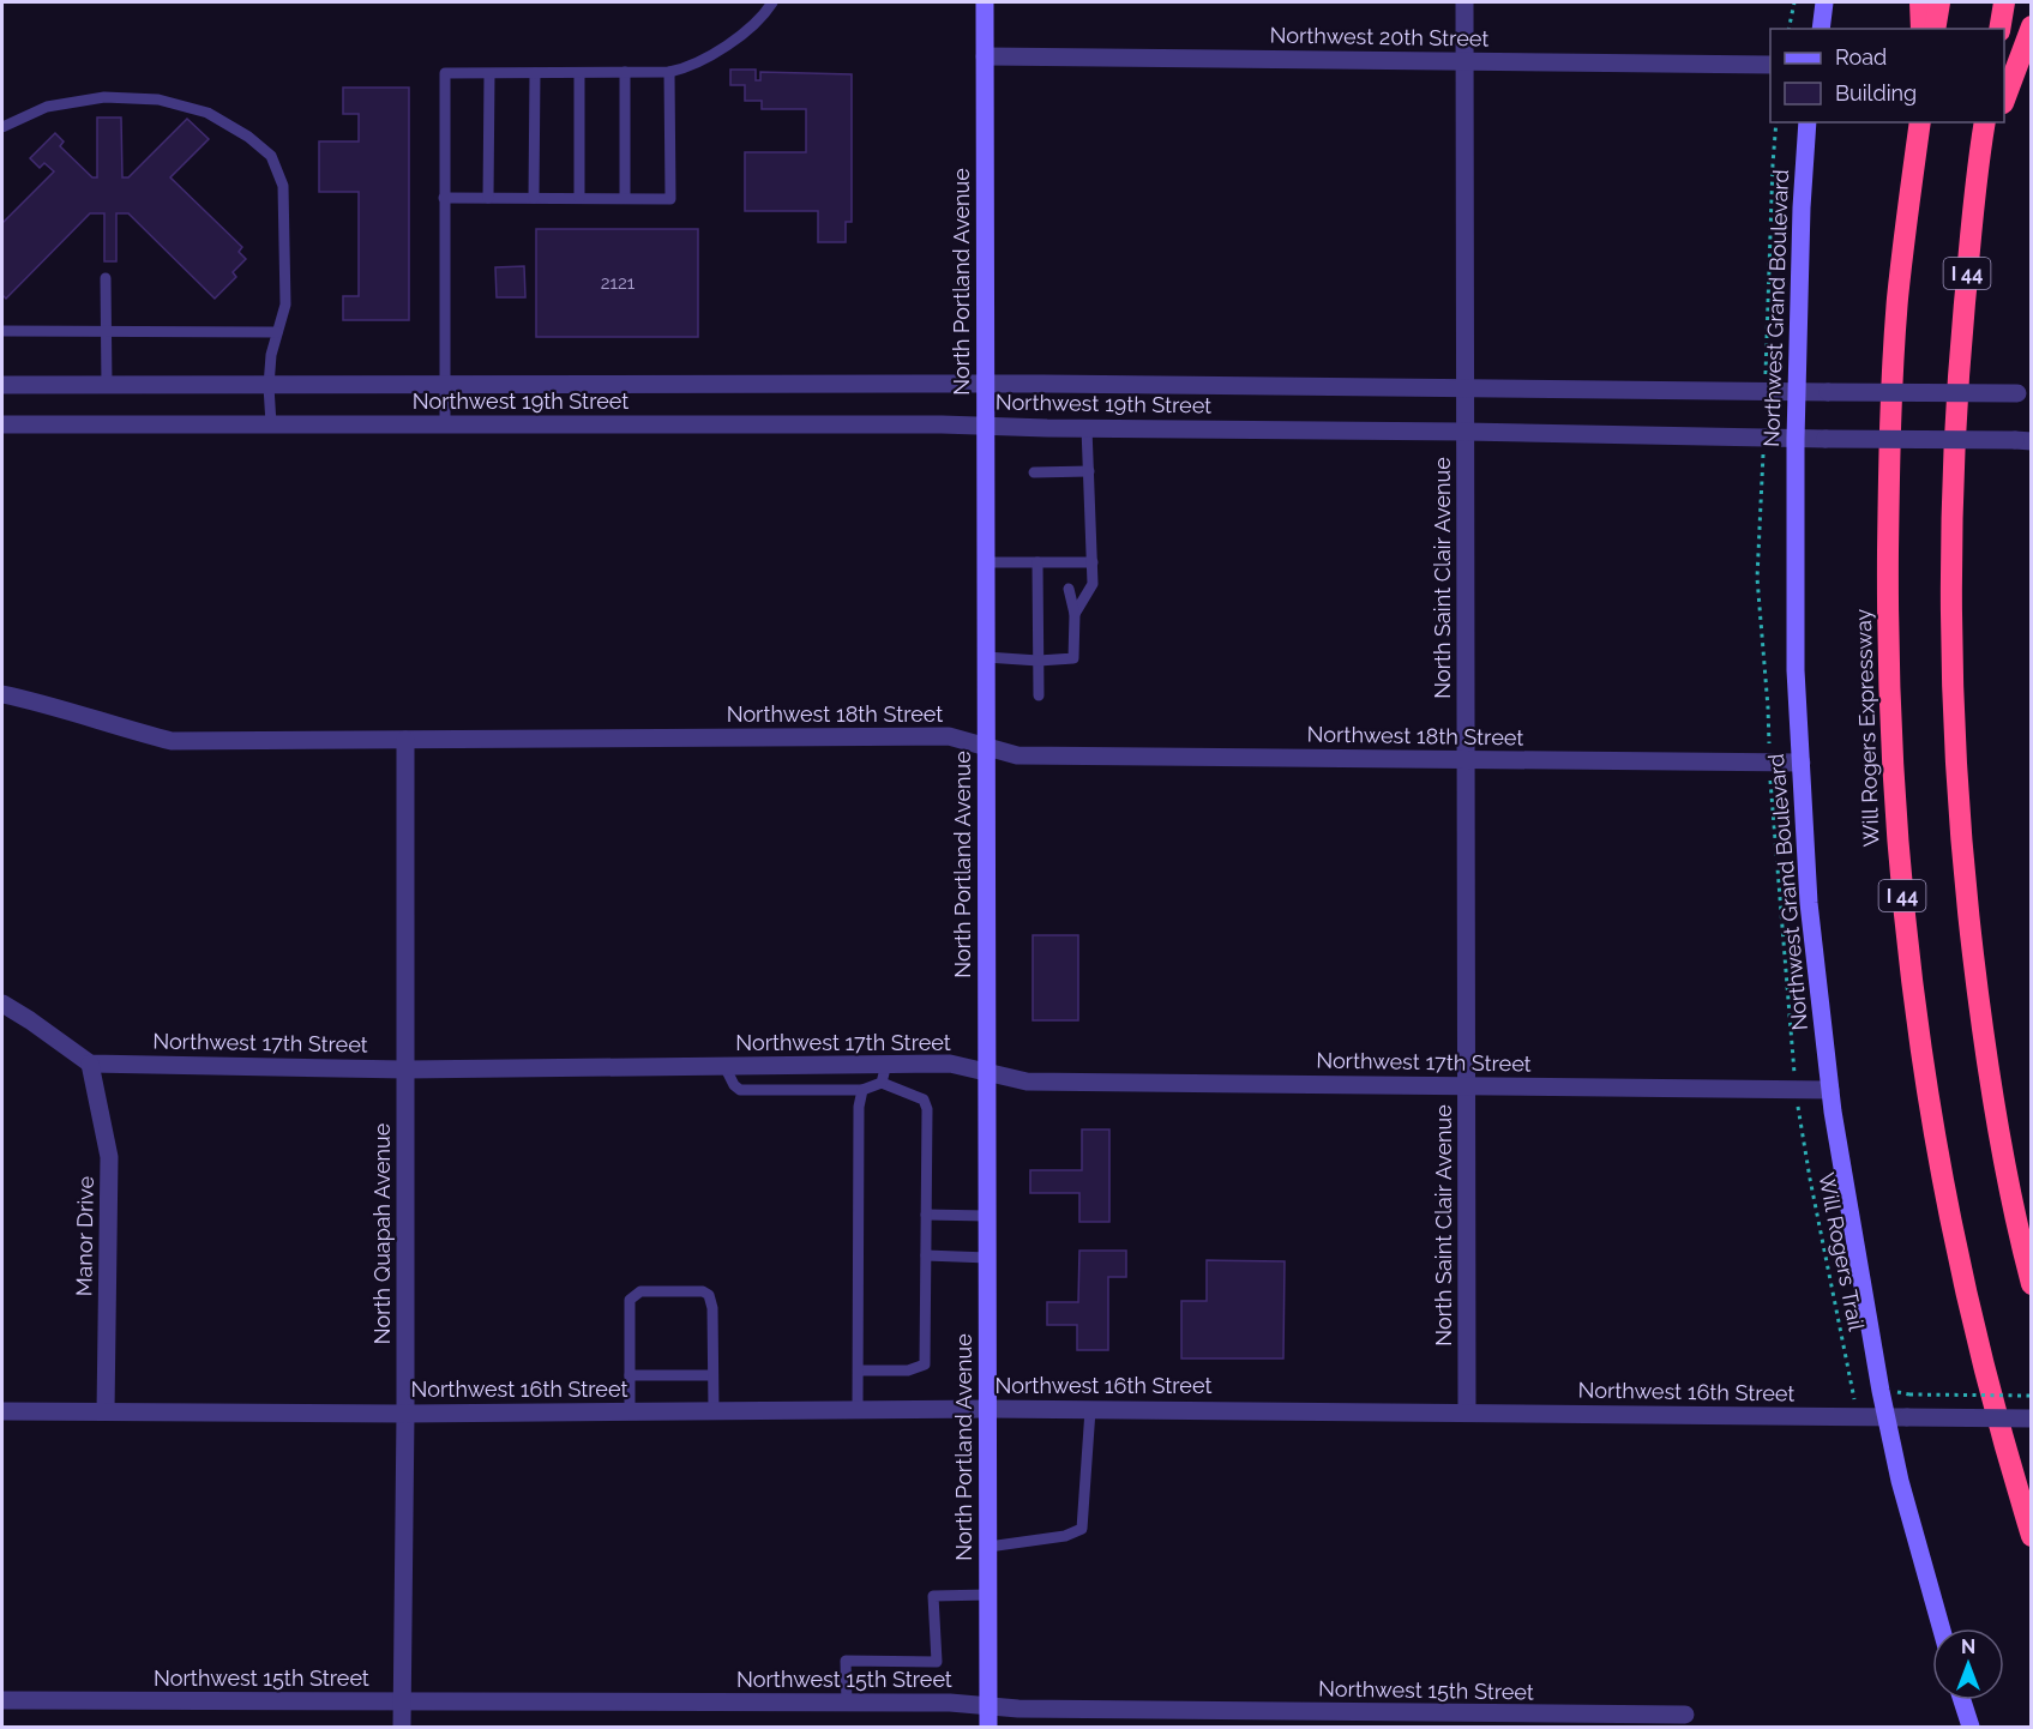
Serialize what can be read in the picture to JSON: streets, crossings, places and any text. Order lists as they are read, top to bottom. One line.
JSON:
{"streets":{"highway":["I 44","Will Rogers Expressway"],"main road":["North Portland Avenue","Northwest Grand Boulevard"],"street":["Northwest 20th Street","Northwest 19th Street","North Saint Clair Avenue","Northwest 18th Street","Northwest 17th Street","North Quapah Avenue","Manor Drive","Northwest 16th Street","Northwest 15th Street"],"path":["Will Rogers Trail"]},"crossings":[["Northwest 20th Street","North Portland Avenue"],["Northwest 20th Street","North Saint Clair Avenue"],["North Portland Avenue","Northwest 19th Street"],["North Portland Avenue","Northwest 18th Street"],["North Portland Avenue","Northwest 17th Street"],["North Portland Avenue","Northwest 16th Street"],["North Portland Avenue","Northwest 15th Street"],["Northwest Grand Boulevard","Northwest 19th Street"],["Northwest Grand Boulevard","Northwest 18th Street"],["Northwest Grand Boulevard","Northwest 17th Street"],["Northwest Grand Boulevard","Northwest 16th Street"],["Northwest 19th Street","North Saint Clair Avenue"],["North Saint Clair Avenue","Northwest 18th Street"],["North Saint Clair Avenue","Northwest 17th Street"],["North Saint Clair Avenue","Northwest 16th Street"],["Northwest 18th Street","North Quapah Avenue"],["Northwest 17th Street","North Quapah Avenue"],["Northwest 17th Street","Manor Drive"],["North Quapah Avenue","Northwest 16th Street"],["North Quapah Avenue","Northwest 15th Street"],["Manor Drive","Northwest 16th Street"]],"house_numbers":["2121"],"legend":["Road","Building"],"north":"top"}
